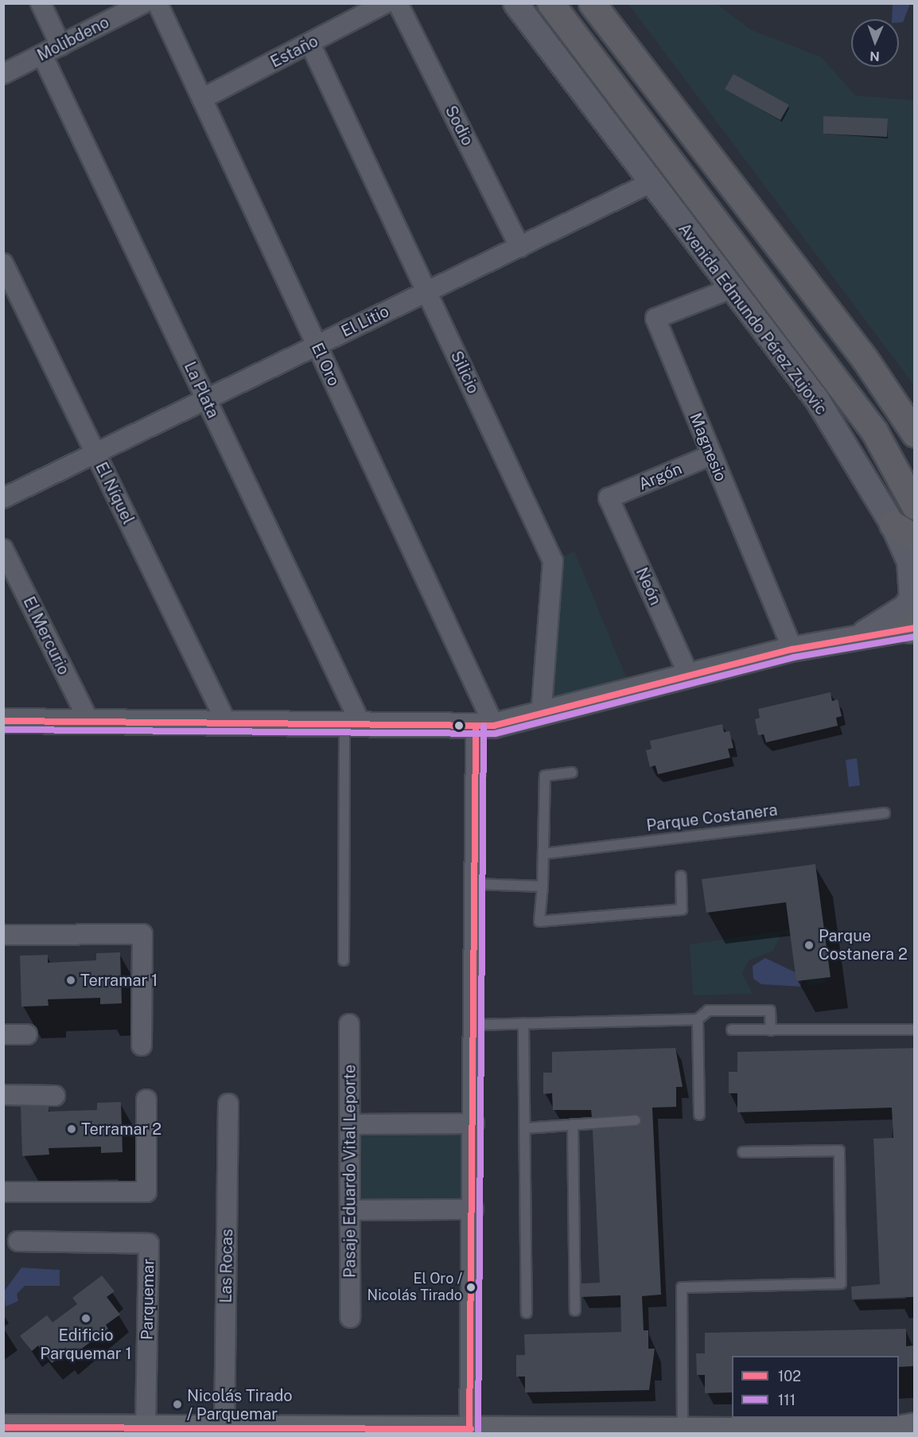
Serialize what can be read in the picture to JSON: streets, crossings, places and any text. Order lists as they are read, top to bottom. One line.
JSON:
{"streets":{"highway":["Avenida Edmundo Pérez Zujovic"],"street":["Molibdeno","Estaño","Sodio","El Litio","El Oro","Silicio","La Plata","Magnesio","Argón","El Níquel","Neón","El Mercurio","Pasaje Eduardo Vital Leporte","Las Rocas","Parquemar"],"lane":["Parque Costanera"]},"crossings":[["Molibdeno","El Oro"],["Molibdeno","La Plata"],["Estaño","El Oro"],["Estaño","Silicio"],["Sodio","El Litio"],["Avenida Edmundo Pérez Zujovic","El Litio"],["Avenida Edmundo Pérez Zujovic","Magnesio"],["El Litio","El Oro"],["El Litio","Silicio"],["El Litio","La Plata"],["El Litio","El Níquel"],["Magnesio","Argón"],["Argón","Neón"]],"places":["Parque Costanera 2","Terramar 1","Terramar 2","El Oro / Nicolás Tirado","Edificio Parquemar 1","Nicolás Tirado / Parquemar"],"lines":["transit line 102","transit line 111"],"legend":["102","111"],"north":"bottom"}
